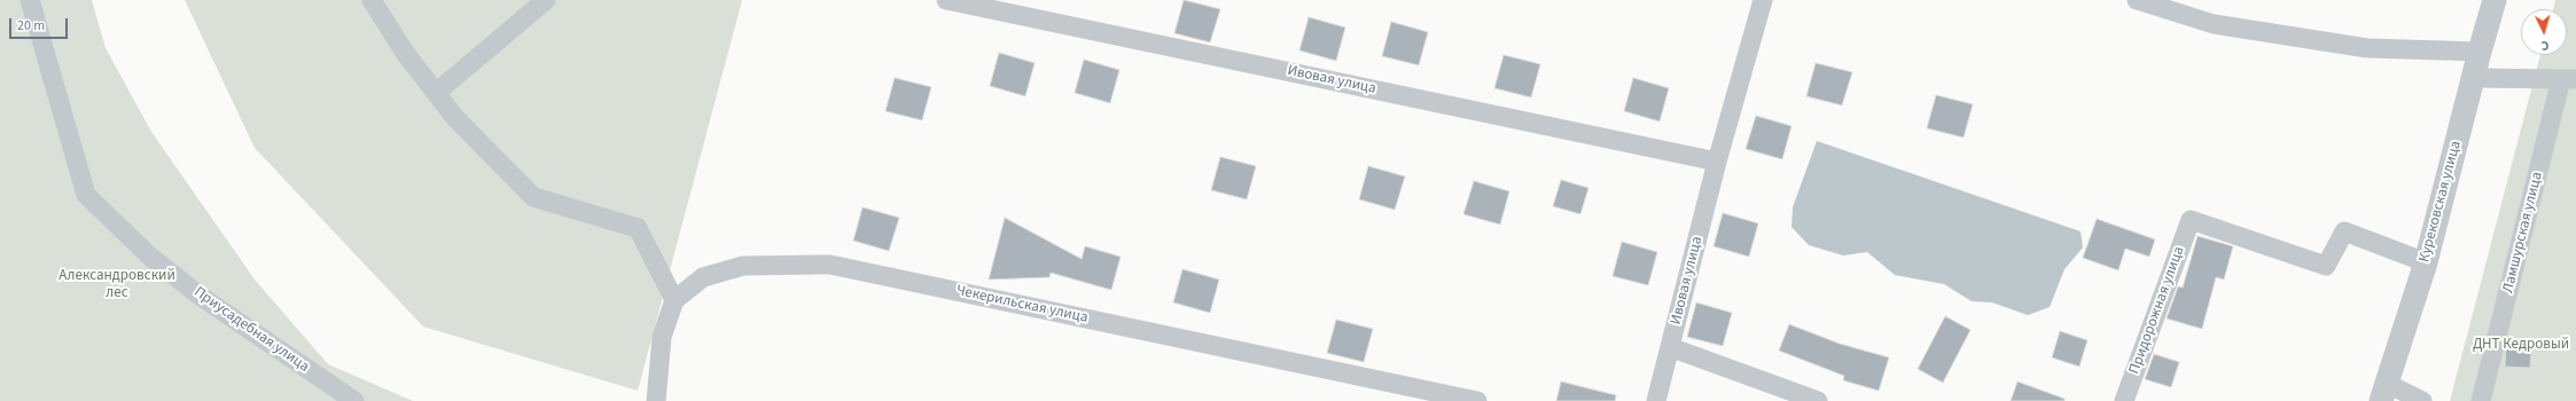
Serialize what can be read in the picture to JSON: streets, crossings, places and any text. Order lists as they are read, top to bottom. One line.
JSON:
{"streets":{"street":["Ивовая улица","Курековская улица","Ламшурская улица","Чекерильская улица","Придорожная улица","Приусадебная улица"]},"crossings":[["Курековская улица","Придорожная улица"]],"parks":["Александровский лес","ДНТ Кедровый"],"scale_bar":"20 m","north":"bottom"}
